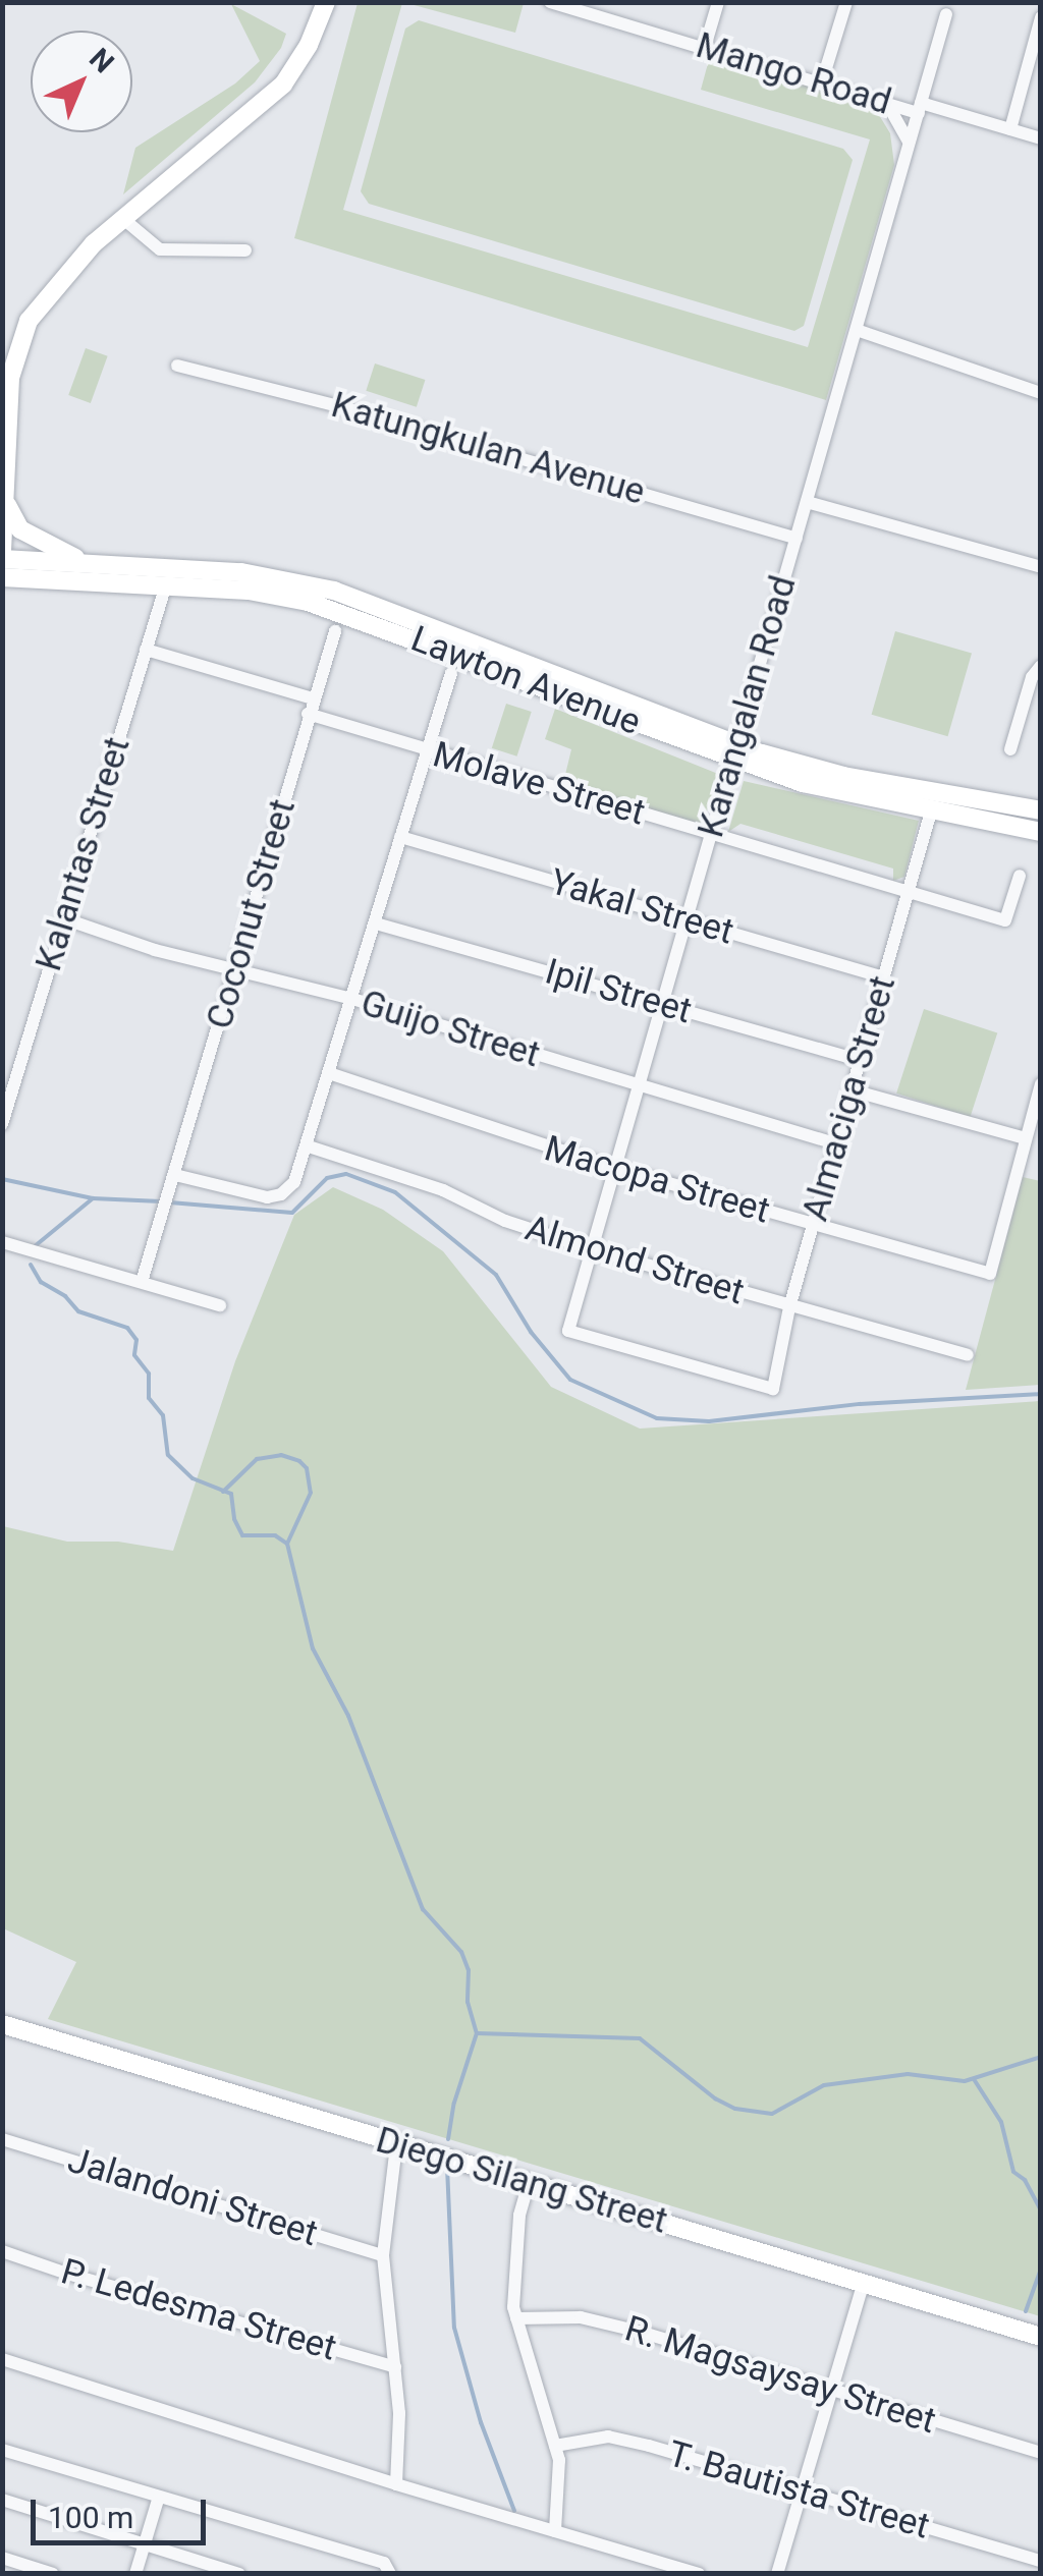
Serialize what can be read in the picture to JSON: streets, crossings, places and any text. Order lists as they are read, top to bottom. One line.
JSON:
{"streets":{"main road":["Lawton Avenue","Diego Silang Street"],"street":["Mango Road","Katungkulan Avenue","Karangalan Road","Molave Street","Kalantas Street","Yakal Street","Coconut Street","Ipil Street","Guijo Street","Almaciga Street","Macopa Street","Almond Street","Jalandoni Street","P. Ledesma Street","R. Magsaysay Street","T. Bautista Street"]},"crossings":[["Mango Road","Karangalan Road"],["Katungkulan Avenue","Karangalan Road"],["Lawton Avenue","Karangalan Road"],["Lawton Avenue","Kalantas Street"],["Lawton Avenue","Almaciga Street"],["Karangalan Road","Molave Street"],["Karangalan Road","Yakal Street"],["Karangalan Road","Ipil Street"],["Karangalan Road","Guijo Street"],["Karangalan Road","Almaciga Street"],["Karangalan Road","Macopa Street"],["Karangalan Road","Almond Street"],["Molave Street","Coconut Street"],["Molave Street","Almaciga Street"],["Kalantas Street","Guijo Street"],["Yakal Street","Almaciga Street"],["Coconut Street","Guijo Street"],["Ipil Street","Almaciga Street"],["Guijo Street","Almaciga Street"],["Almaciga Street","Macopa Street"],["Almaciga Street","Almond Street"]],"scale_bar":"100 m","north":"top right"}
